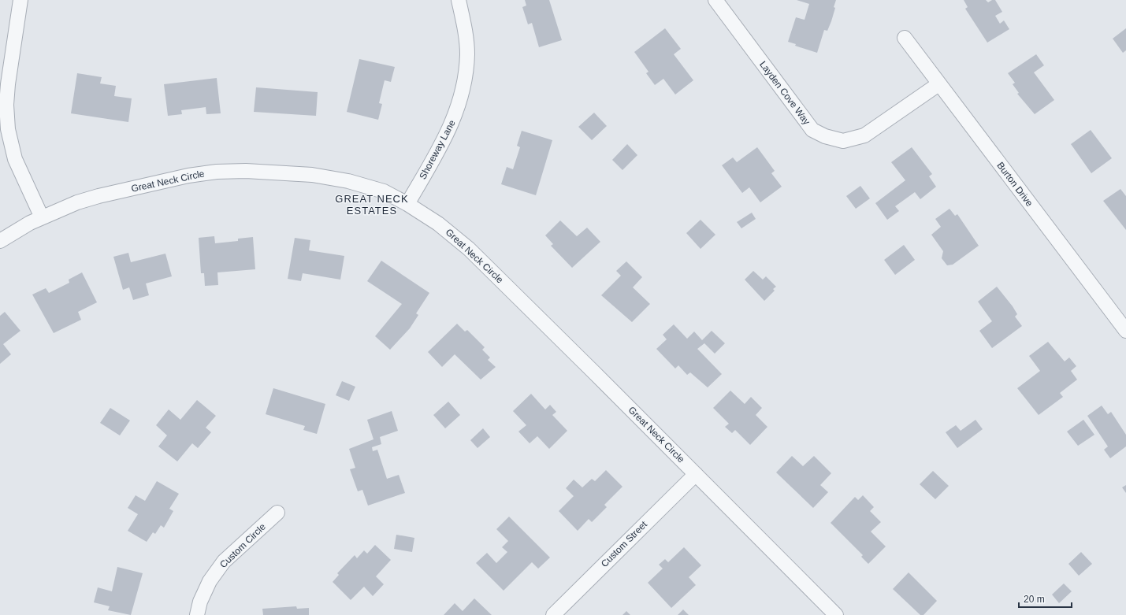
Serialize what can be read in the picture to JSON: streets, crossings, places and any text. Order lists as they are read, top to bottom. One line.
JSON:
{"streets":{"street":["Layden Cove Way","Shoreway Lane","Great Neck Circle","Burton Drive","Custom Street","Custom Circle"]},"crossings":[["Layden Cove Way","Burton Drive"],["Shoreway Lane","Great Neck Circle"],["Great Neck Circle","Custom Street"]],"districts":["GREAT NECK ESTATES"],"scale_bar":"20 m"}
